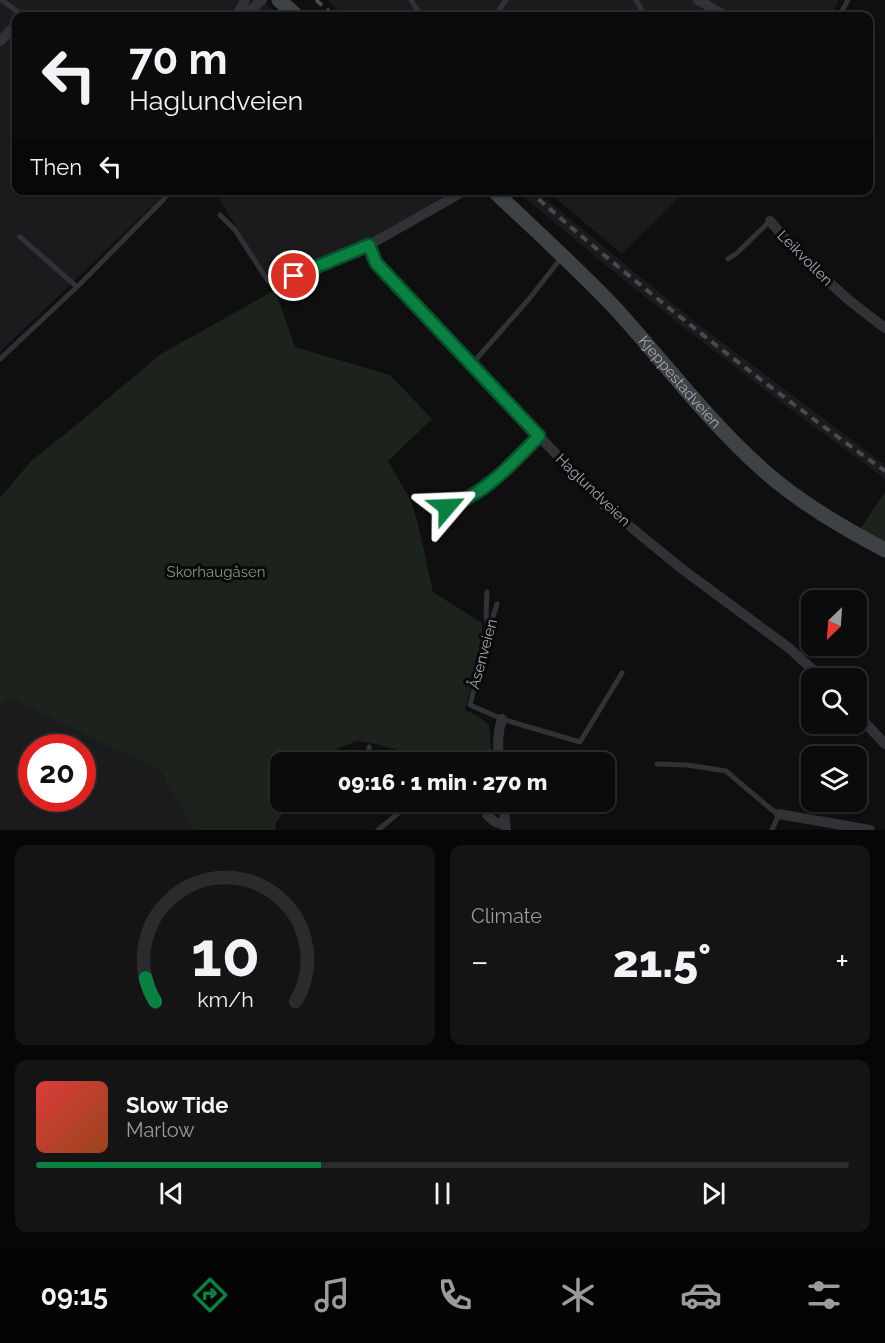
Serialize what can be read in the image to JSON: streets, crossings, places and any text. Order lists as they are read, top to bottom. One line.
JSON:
{"streets":{"main road":["Kjeppestadveien"],"street":["Leikvollen","Haglundveien"],"lane":["Åsenveien"]},"parks":["Skorhaugåsen"],"north":"bottom left","page":{"turn":["70 m","Haglundveien"],"then":"Then","limit":"20","trip":"09:16 · 1 min · 270 m","tile":"Climate","heat":["−","21.5°","+"],"song":["Slow Tide","Marlow"],"tabs":"09:15","gauge":["10","km/h"]}}
